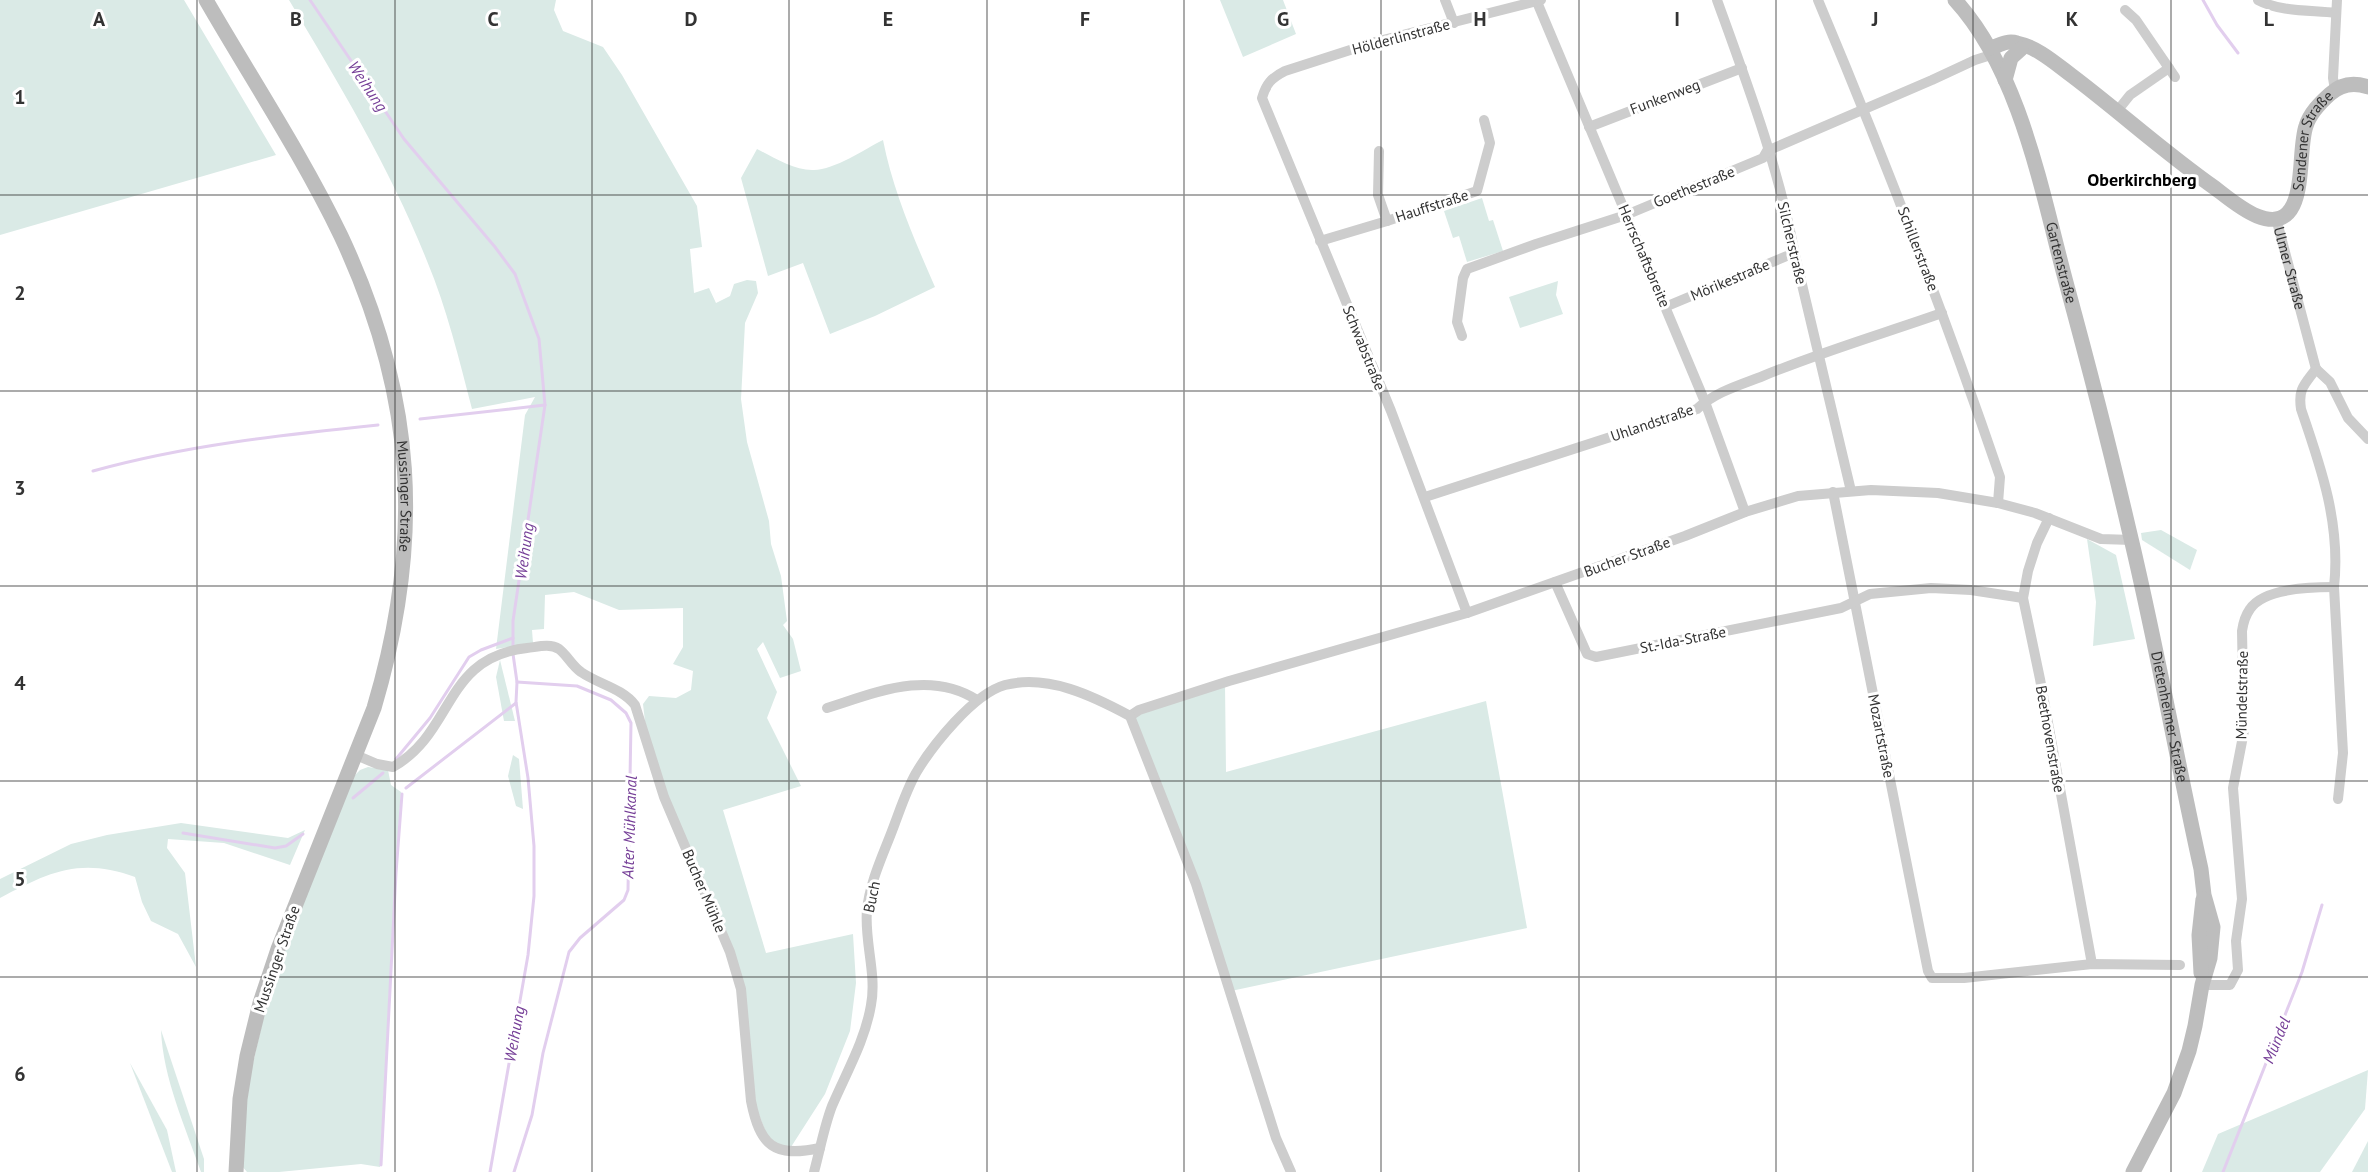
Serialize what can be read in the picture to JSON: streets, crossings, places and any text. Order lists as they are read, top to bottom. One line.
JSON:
{"streets":{"main road":["Sendener Straße","Gartenstraße","Ulmer Straße","Mussinger Straße","Dietenheimer Straße"],"street":["Hölderlinstraße","Funkenweg","Goethestraße","Hauffstraße","Silcherstraße","Schillerstraße","Herrschaftsbreite","Mörikestraße","Schwabstraße","Uhlandstraße","Bucher Straße","St.-Ida-Straße","Mündelstraße","Mozartstraße","Beethovenstraße","Bucher Mühle","Buch"]},"crossings":[["Hölderlinstraße","Herrschaftsbreite"],["Hölderlinstraße","Schwabstraße"],["Funkenweg","Silcherstraße"],["Funkenweg","Herrschaftsbreite"],["Sendener Straße","Ulmer Straße"],["Goethestraße","Silcherstraße"],["Goethestraße","Schillerstraße"],["Goethestraße","Herrschaftsbreite"],["Goethestraße","Gartenstraße"],["Goethestraße","Ulmer Straße"],["Hauffstraße","Schwabstraße"],["Silcherstraße","Mörikestraße"],["Silcherstraße","Uhlandstraße"],["Silcherstraße","Bucher Straße"],["Schillerstraße","Uhlandstraße"],["Schillerstraße","Bucher Straße"],["Herrschaftsbreite","Mörikestraße"],["Herrschaftsbreite","Uhlandstraße"],["Herrschaftsbreite","Bucher Straße"],["Gartenstraße","Ulmer Straße"],["Gartenstraße","Bucher Straße"],["Gartenstraße","Dietenheimer Straße"],["Schwabstraße","Uhlandstraße"],["Schwabstraße","Bucher Straße"],["Mussinger Straße","Bucher Mühle"],["Bucher Straße","St.-Ida-Straße"],["Bucher Straße","Dietenheimer Straße"],["Bucher Straße","Mozartstraße"],["Bucher Straße","Beethovenstraße"],["Bucher Straße","Buch"],["St.-Ida-Straße","Mozartstraße"],["St.-Ida-Straße","Beethovenstraße"],["Mündelstraße","Dietenheimer Straße"],["Mozartstraße","Beethovenstraße"],["Bucher Mühle","Buch"]],"districts":["Oberkirchberg"],"water":["Weihung","Alter Mühlkanal","Mündel"],"grid":{"columns":["A","B","C","D","E","F","G","H","I","J","K","L"],"rows":["1","2","3","4","5","6"]}}
